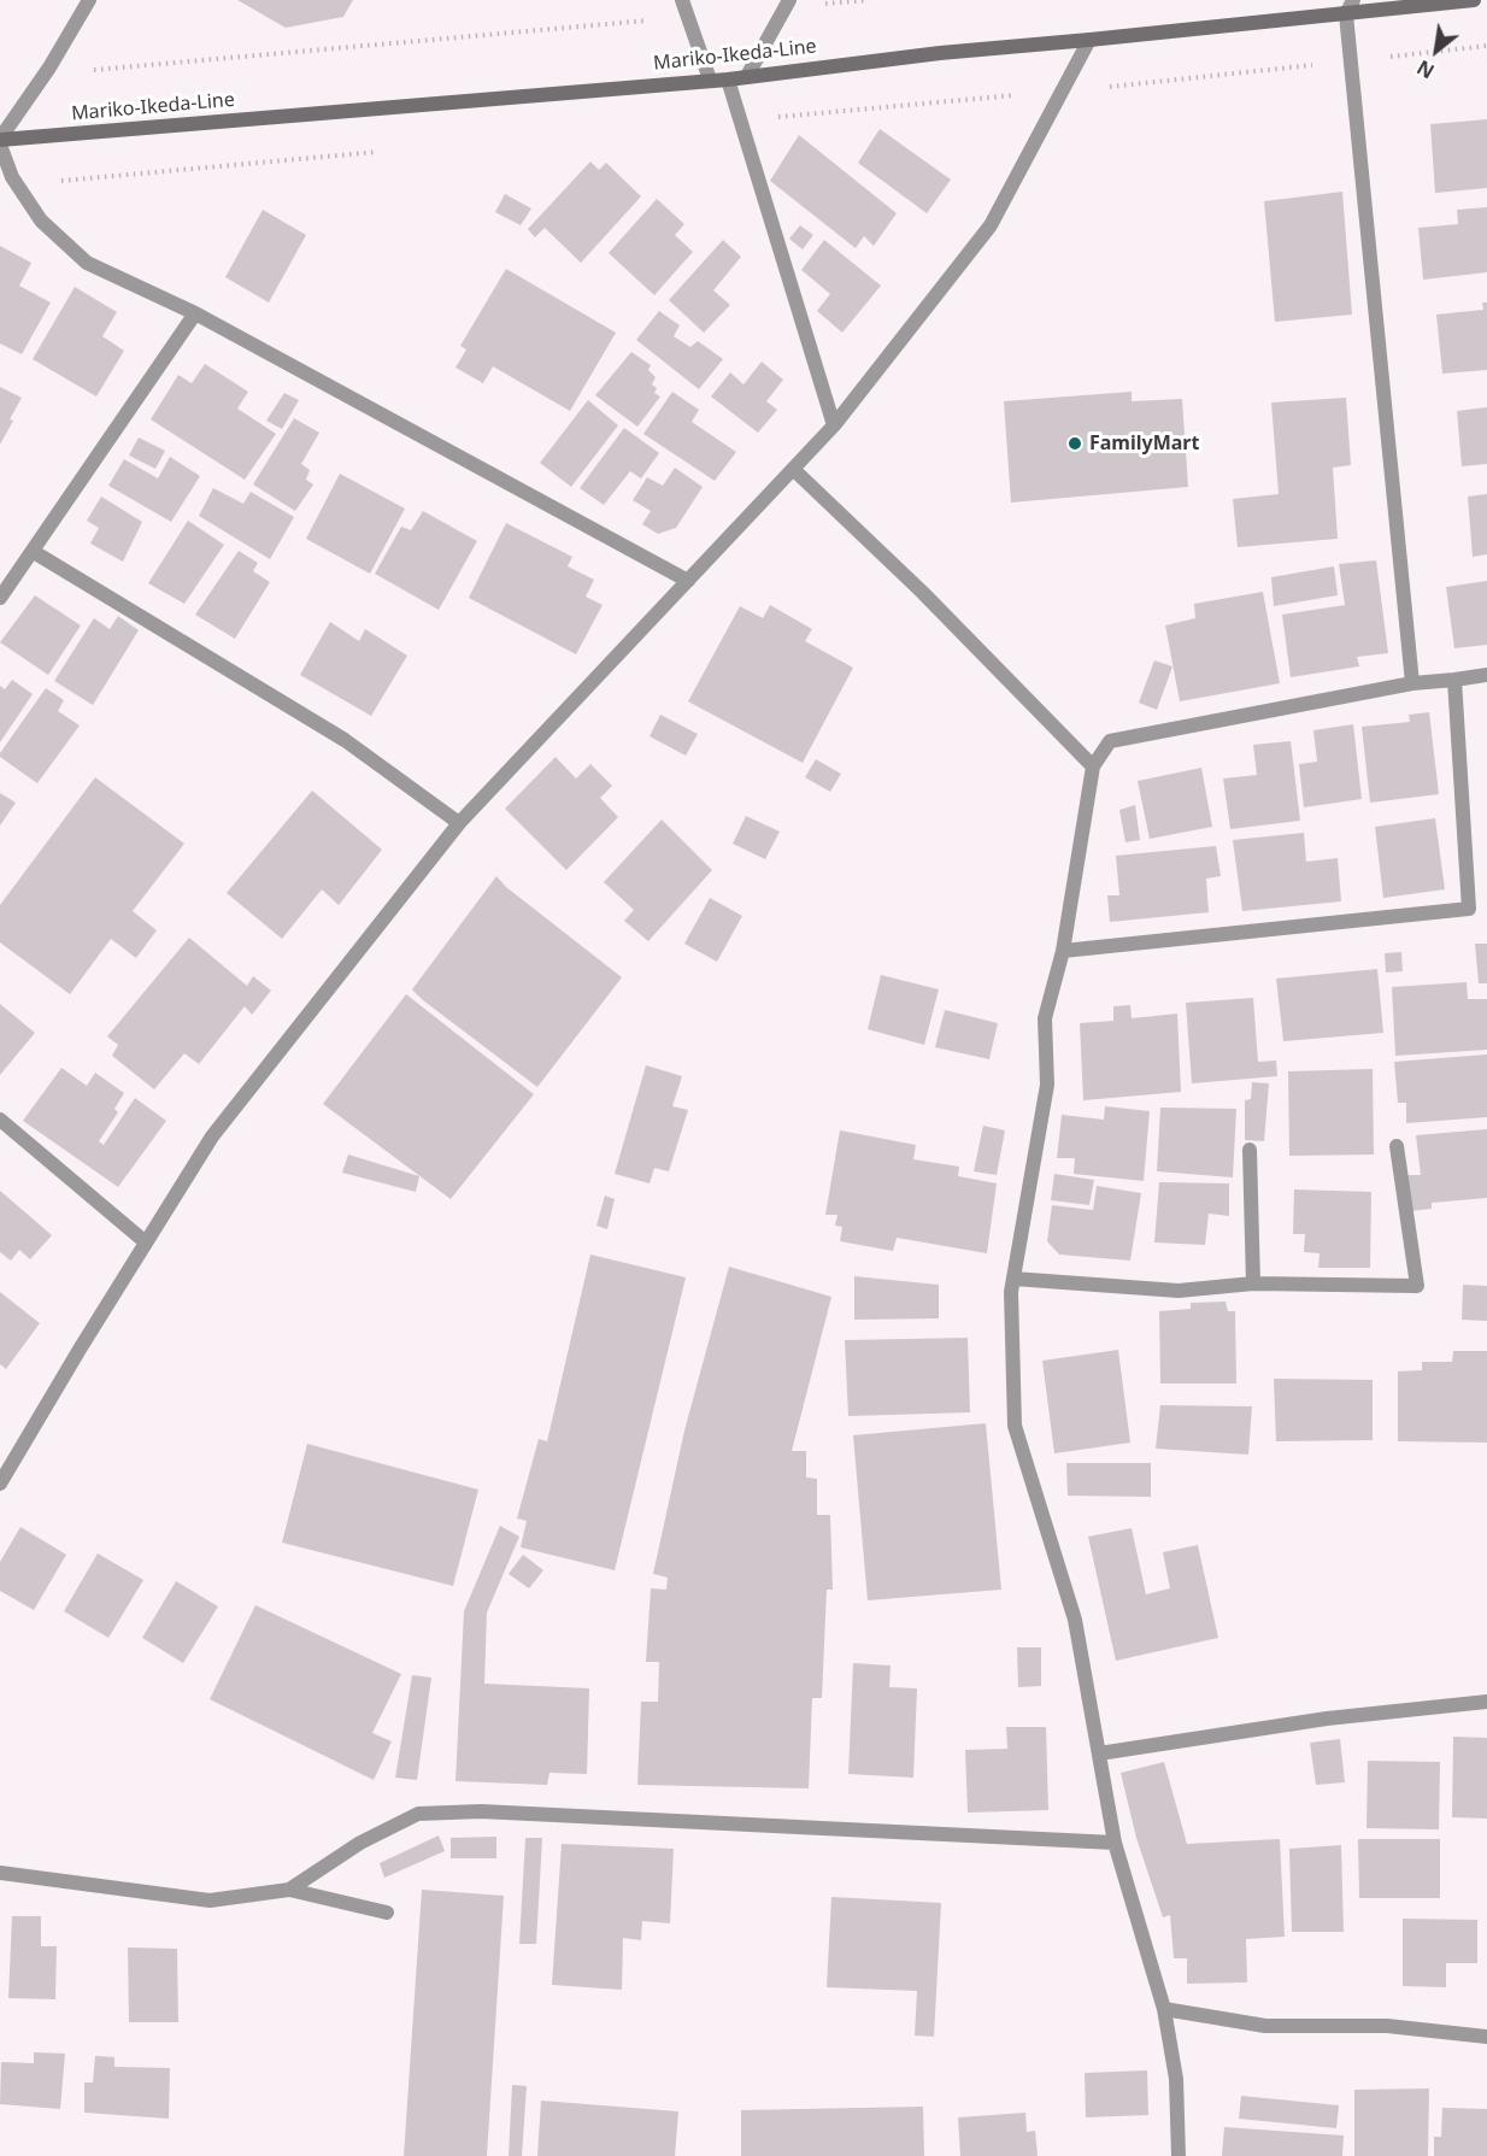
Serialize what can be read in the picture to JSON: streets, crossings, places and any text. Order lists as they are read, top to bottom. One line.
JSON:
{"streets":{"street":["Mariko-Ikeda-Line"]},"places":["FamilyMart"],"north":"bottom left"}
